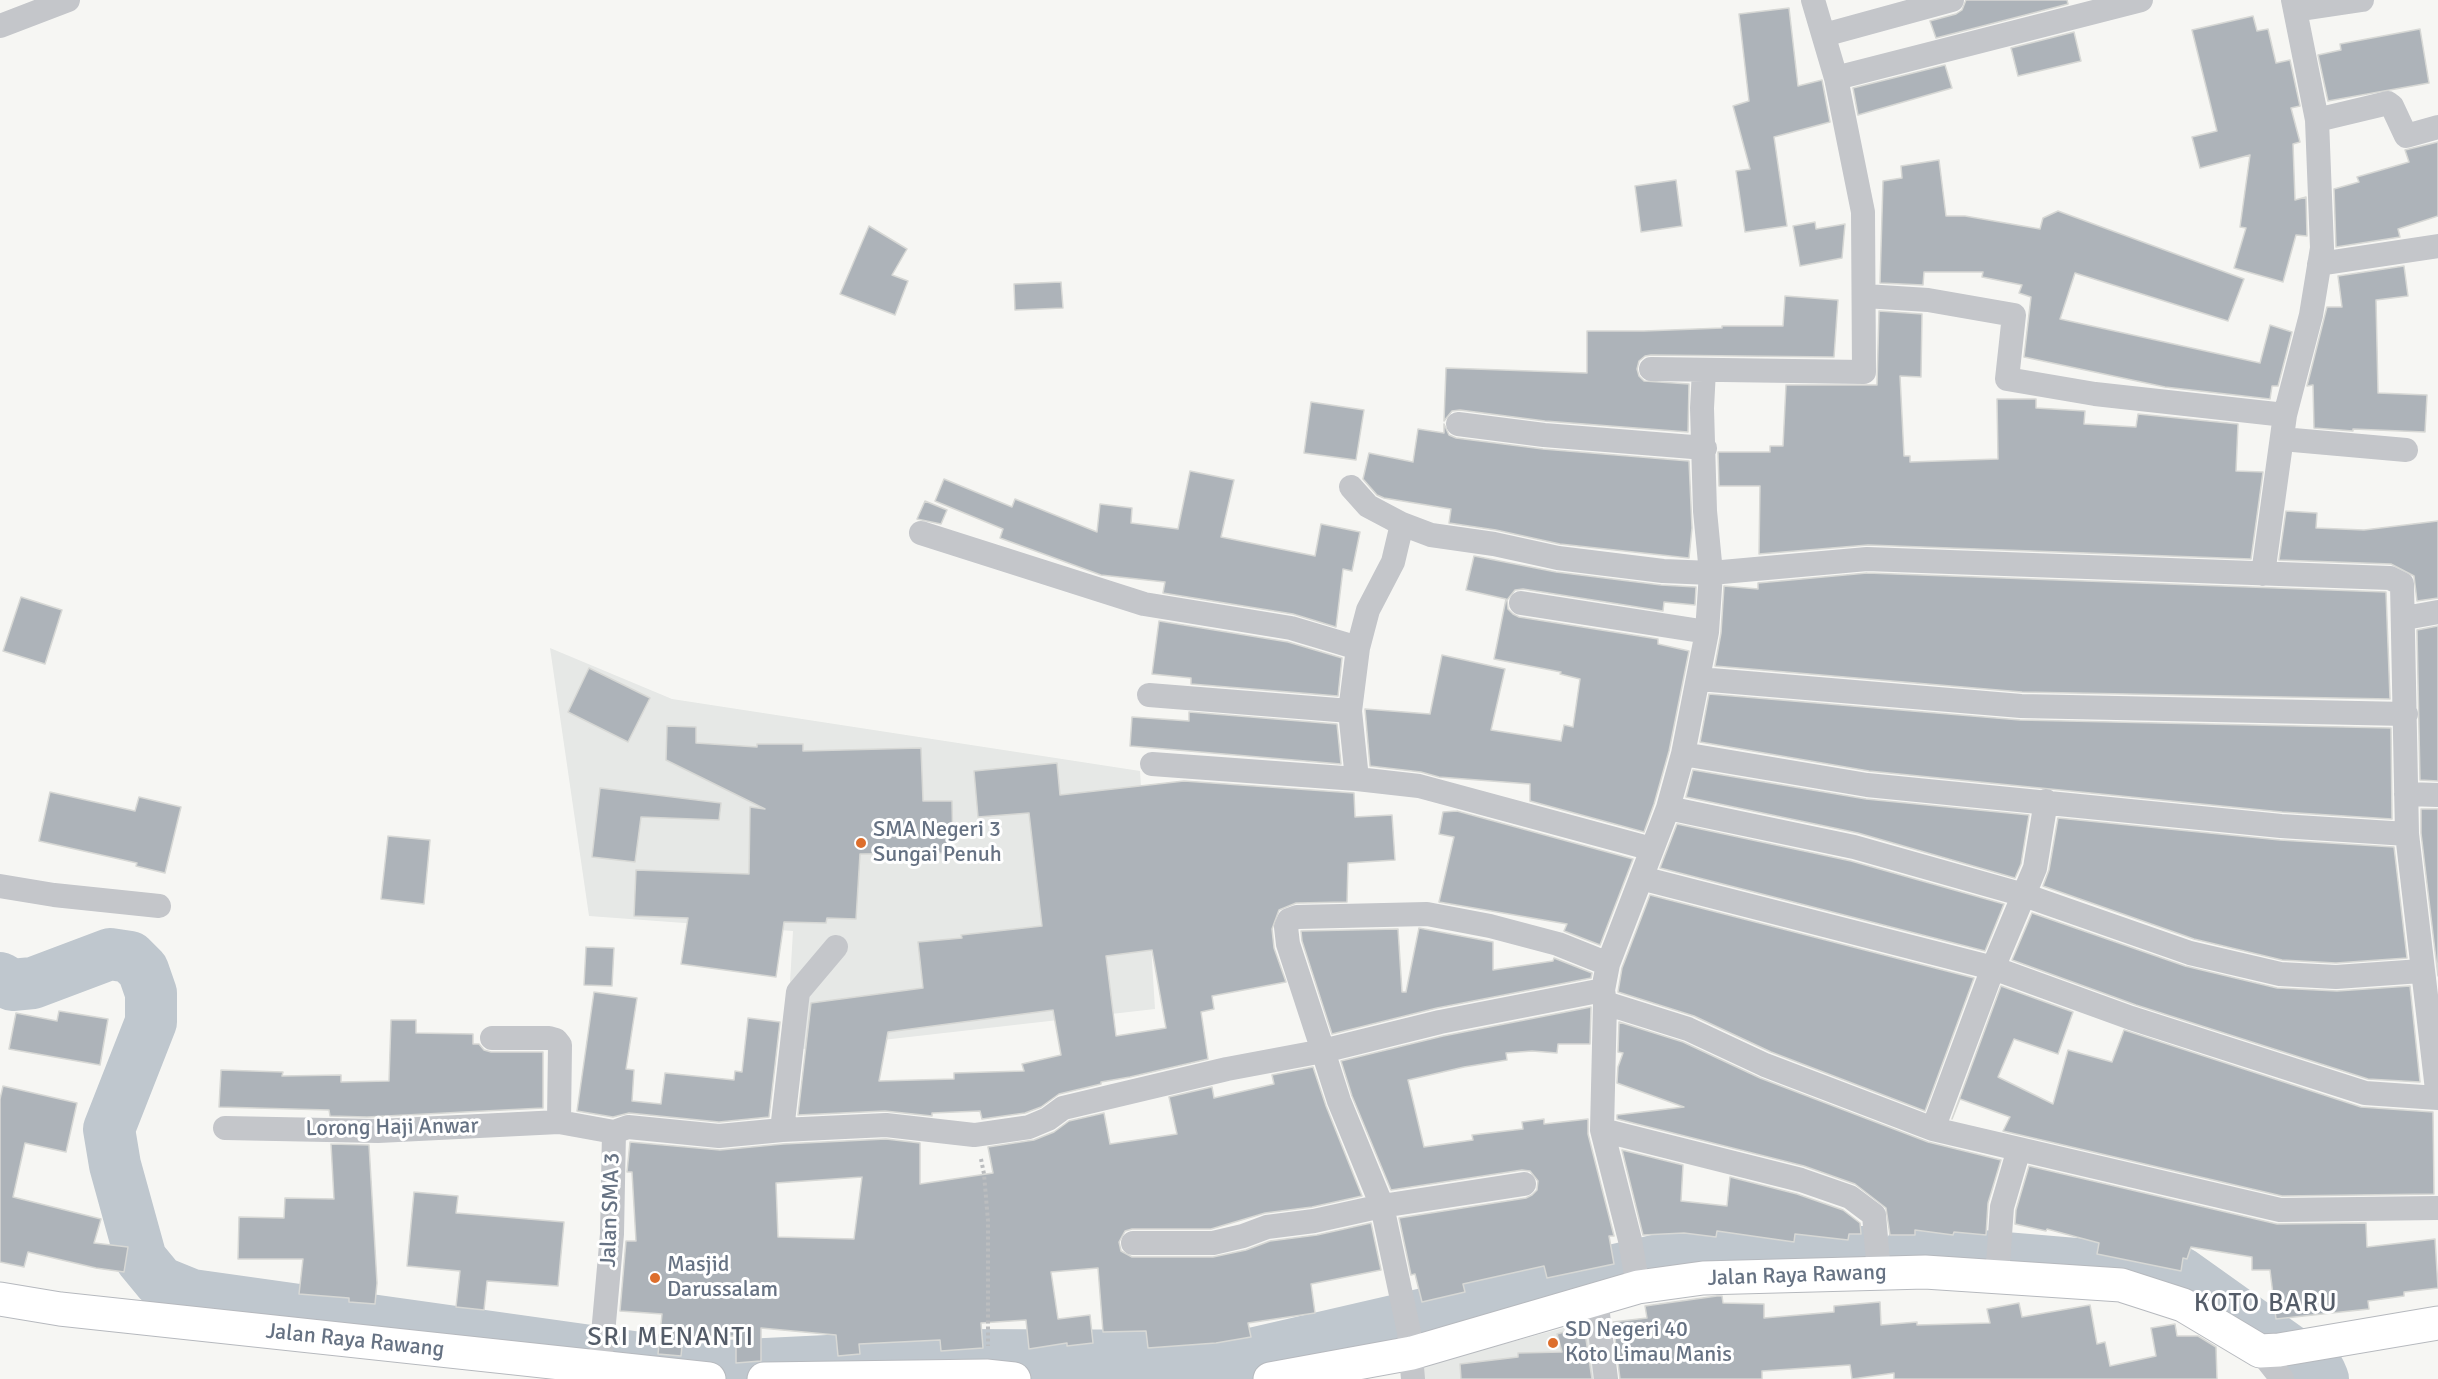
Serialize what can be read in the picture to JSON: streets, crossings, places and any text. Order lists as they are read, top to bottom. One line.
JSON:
{"streets":{"main road":["Jalan Raya Rawang"],"street":["Lorong Haji Anwar","Jalan SMA 3"]},"crossings":[["Lorong Haji Anwar","Jalan SMA 3"],["Jalan SMA 3","Jalan Raya Rawang"]],"districts":["KOTO BARU","SRI MENANTI"],"places":["SMA Negeri 3 Sungai Penuh","Masjid Darussalam","SD Negeri 40 Koto Limau Manis"]}
